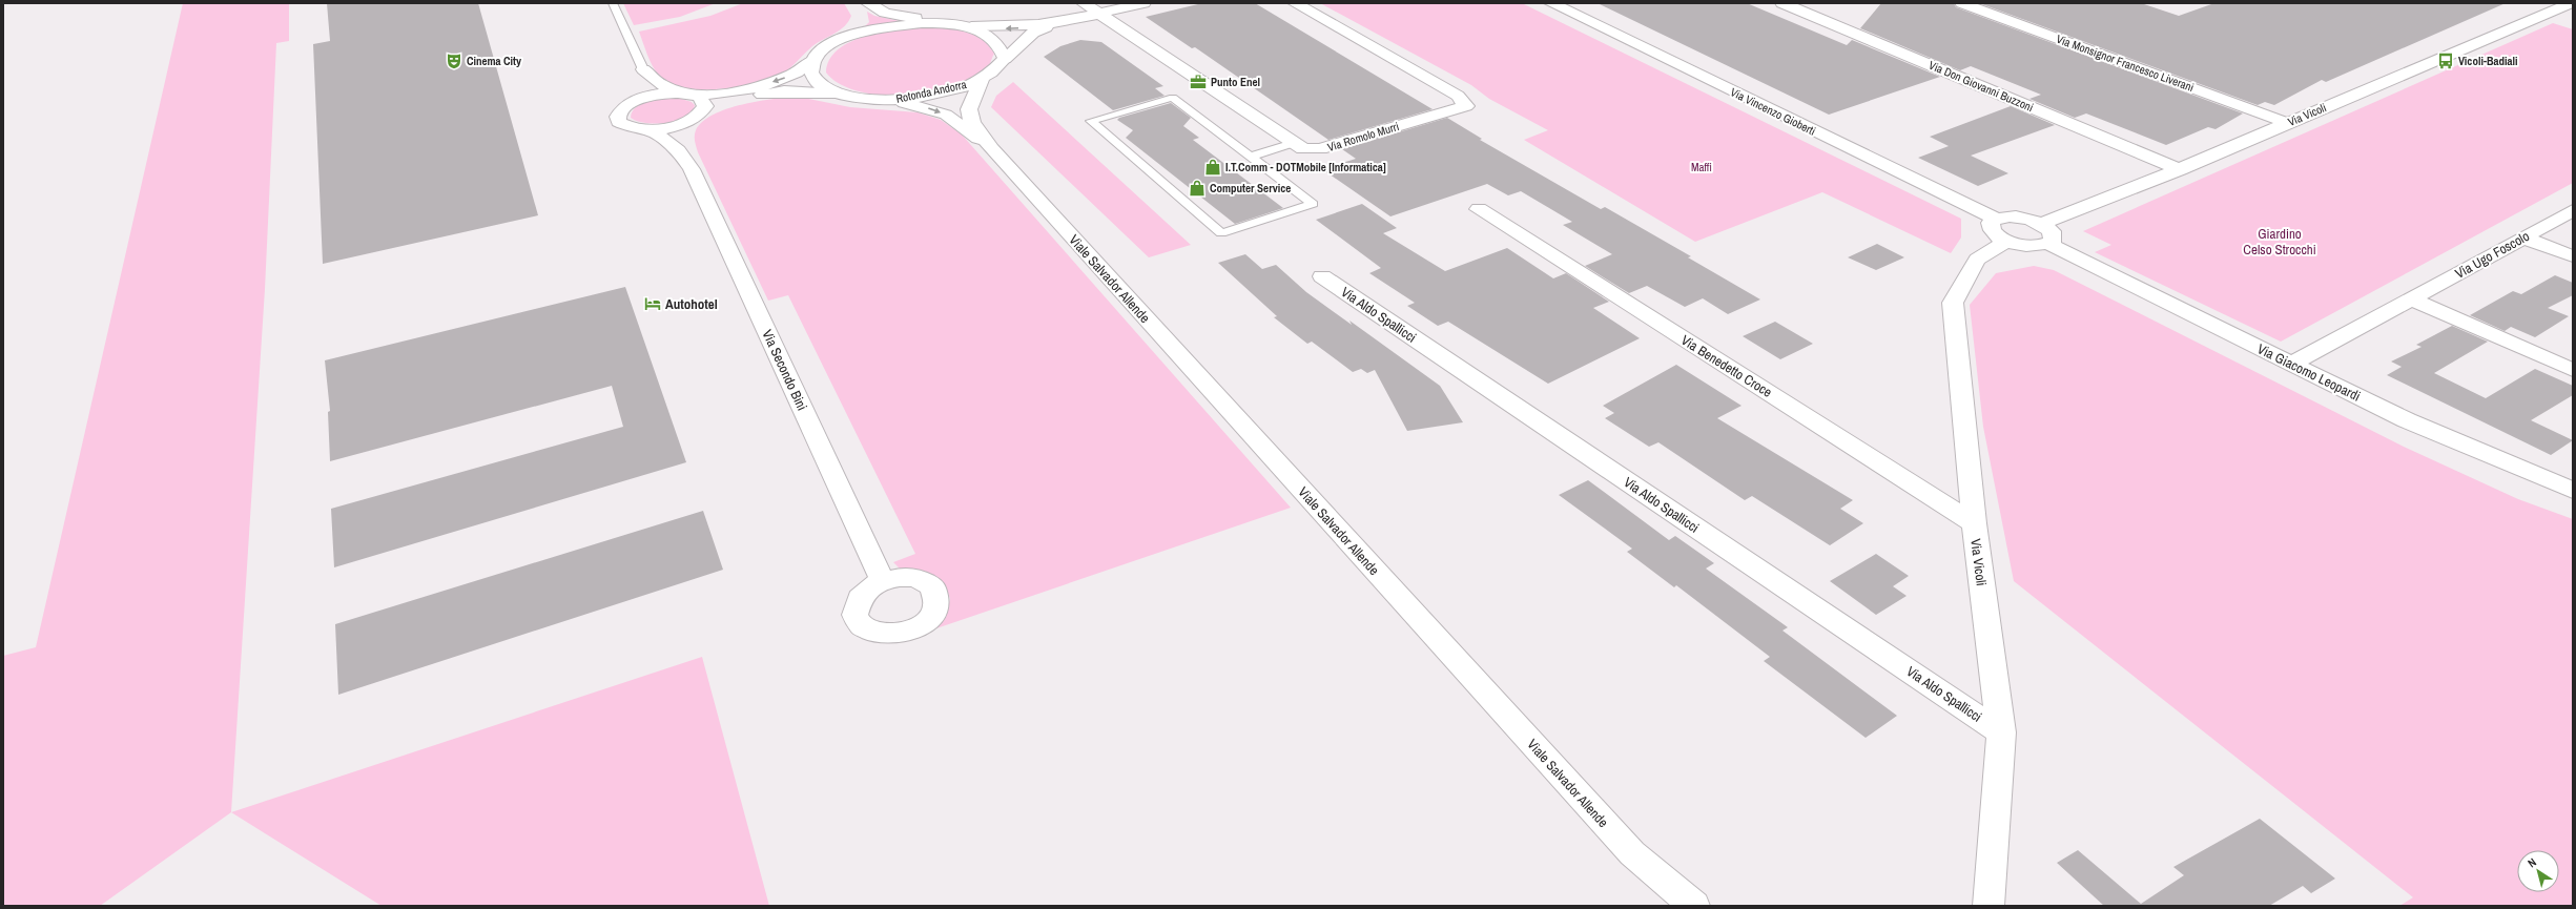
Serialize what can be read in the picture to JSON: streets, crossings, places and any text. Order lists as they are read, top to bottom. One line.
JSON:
{"streets":{"street":["Via Monsignor Francesco Liverani","Via Don Giovanni Buzzoni","Rotonda Andorra","Via Vincenzo Gioberti","Via Vicoli","Via Romolo Murri","Via Ugo Foscolo","Viale Salvador Allende","Via Aldo Spallicci","Via Benedetto Croce","Via Secondo Bini","Via Giacomo Leopardi"]},"crossings":[["Via Monsignor Francesco Liverani","Via Vicoli"],["Via Don Giovanni Buzzoni","Via Vicoli"],["Rotonda Andorra","Viale Salvador Allende"],["Via Vincenzo Gioberti","Via Giacomo Leopardi"],["Via Vicoli","Via Aldo Spallicci"],["Via Vicoli","Via Benedetto Croce"],["Via Vicoli","Via Giacomo Leopardi"],["Via Ugo Foscolo","Via Giacomo Leopardi"]],"parks":["Maffi","Giardino Celso Strocchi"],"places":{"theatre":["Cinema City"],"bus stop":["Vicoli-Badiali"],"office":["Punto Enel"],"shop":["I.T.Comm - DOTMobile [Informatica]","Computer Service"],"hotel":["Autohotel"]},"north":"top left"}
